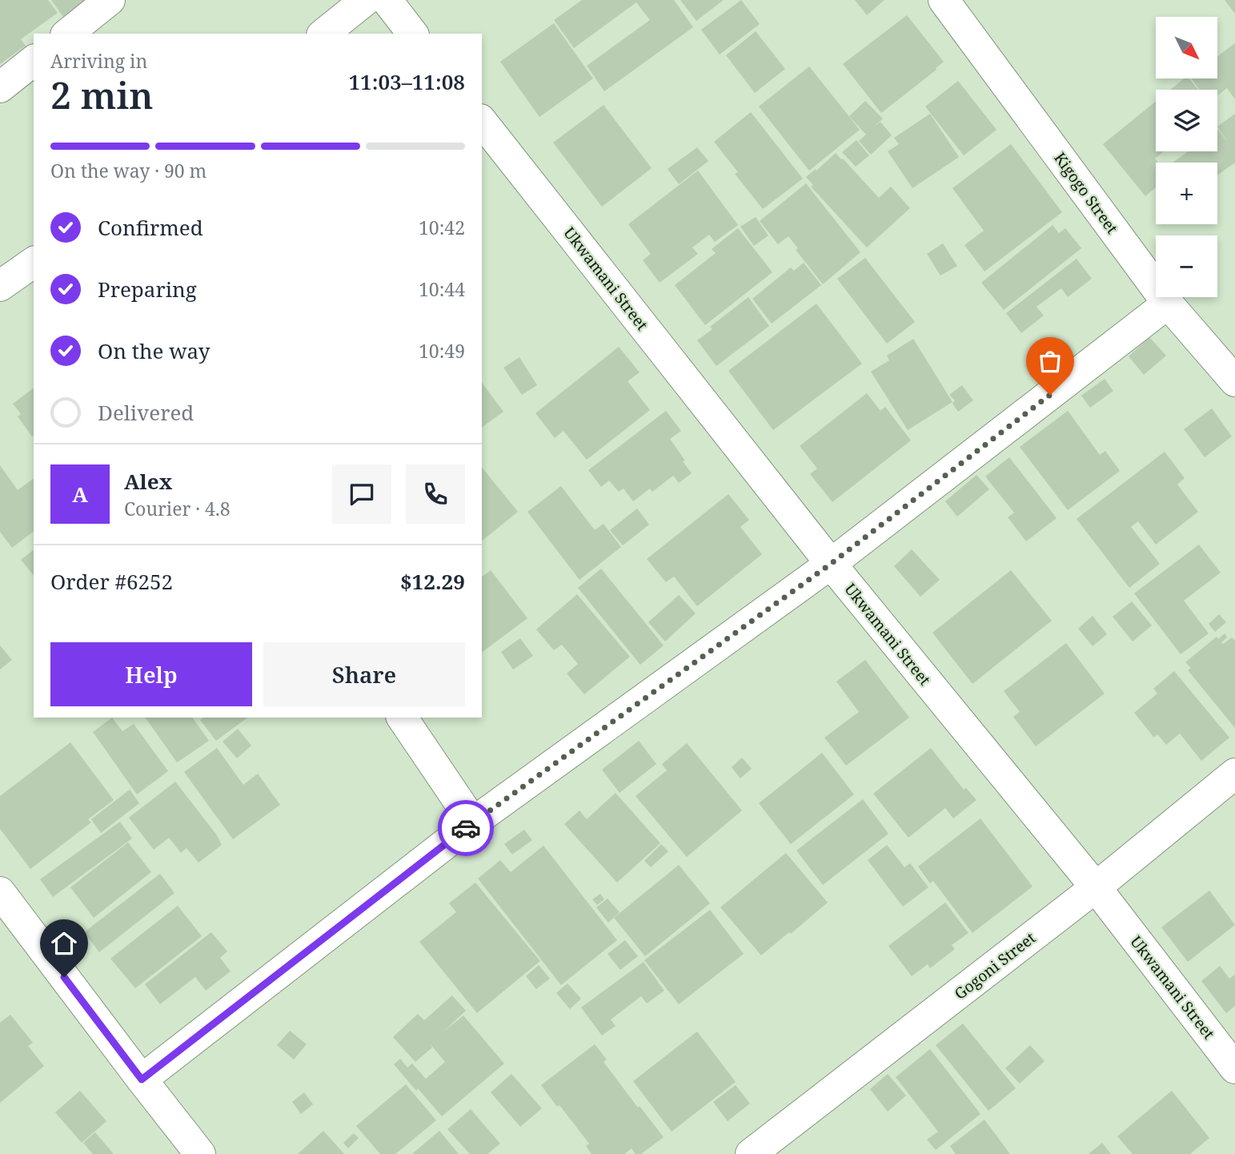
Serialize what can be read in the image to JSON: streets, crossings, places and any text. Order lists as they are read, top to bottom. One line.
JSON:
{"streets":{"street":["Kigogo Street","Ukwamani Street","Gogoni Street"]},"crossings":[["Ukwamani Street","Gogoni Street"]],"north":"bottom right","page":{"map_buttons":["+","−"],"heading":["2 min","Arriving in","11:03–11:08"],"panel":["Alex","Courier · 4.8","Order #6252","$12.29"],"bar":"On the way · 90 m","list":[["Confirmed","10:42"],["Preparing","10:44"],["On the way","10:49"],"Delivered"],"round":"A","buttons":["Help","Share"]}}
